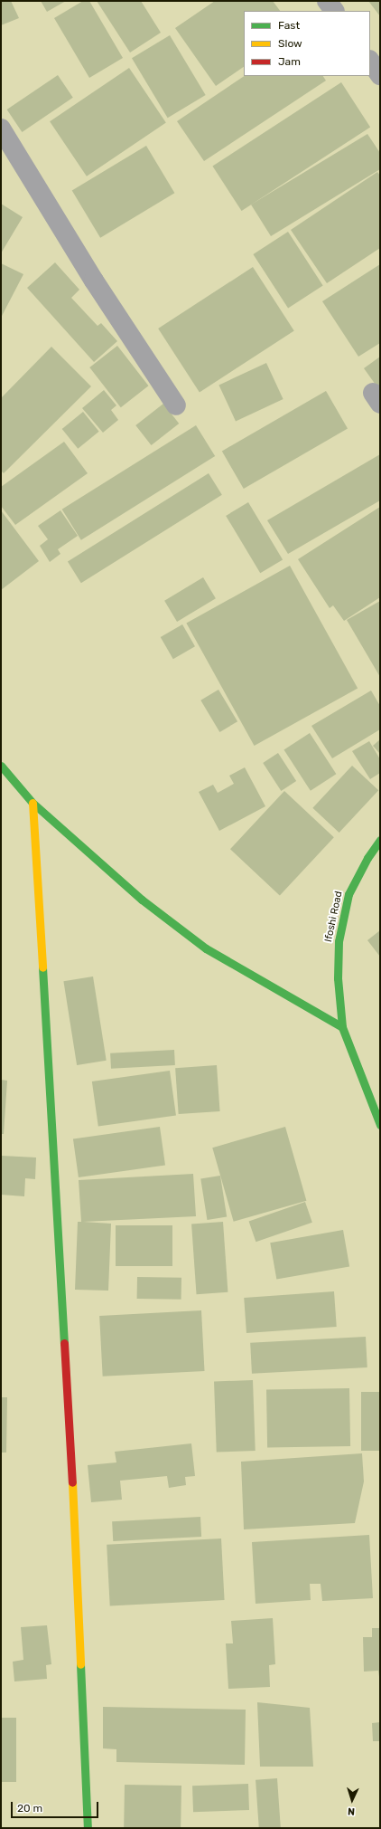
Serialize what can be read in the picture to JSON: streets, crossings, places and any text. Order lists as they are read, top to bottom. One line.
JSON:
{"streets":{"street":["Ifoshi Road"]},"legend":["Fast","Slow","Jam"],"scale_bar":"20 m","north":"bottom"}
